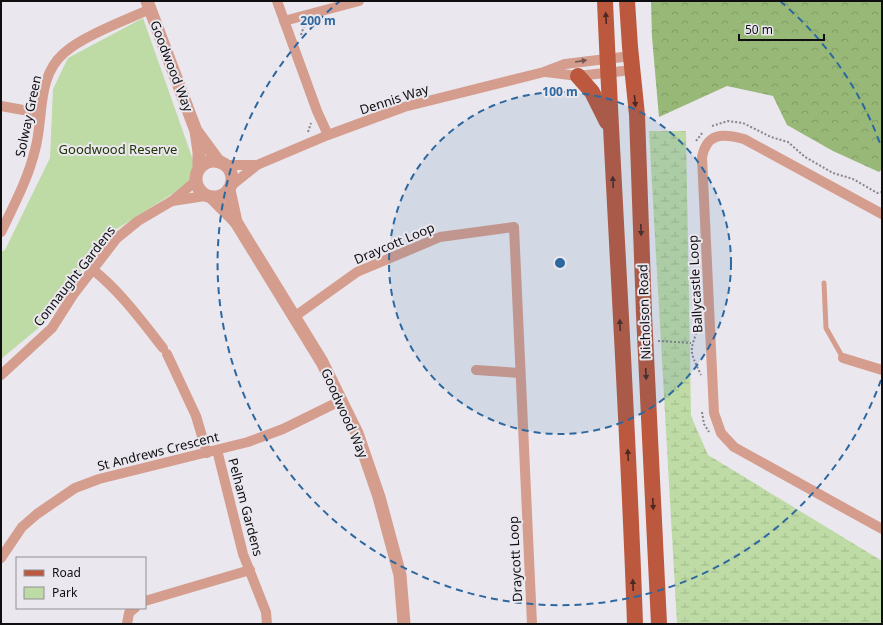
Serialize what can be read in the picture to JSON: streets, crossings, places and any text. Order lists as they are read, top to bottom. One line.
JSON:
{"streets":{"main road":["Nicholson Road"],"street":["Goodwood Way","Dennis Way","Solway Green","Draycott Loop","Connaught Gardens","Ballycastle Loop","St Andrews Crescent","Pelham Gardens"]},"crossings":[["Goodwood Way","Dennis Way"],["Goodwood Way","Solway Green"],["Goodwood Way","Draycott Loop"],["Goodwood Way","Connaught Gardens"],["Goodwood Way","St Andrews Crescent"],["Dennis Way","Connaught Gardens"],["Dennis Way","Nicholson Road"],["St Andrews Crescent","Pelham Gardens"]],"parks":["Goodwood Reserve"],"legend":["Road","Park"],"scale_bar":"50 m","rings":["200 m","100 m"]}
